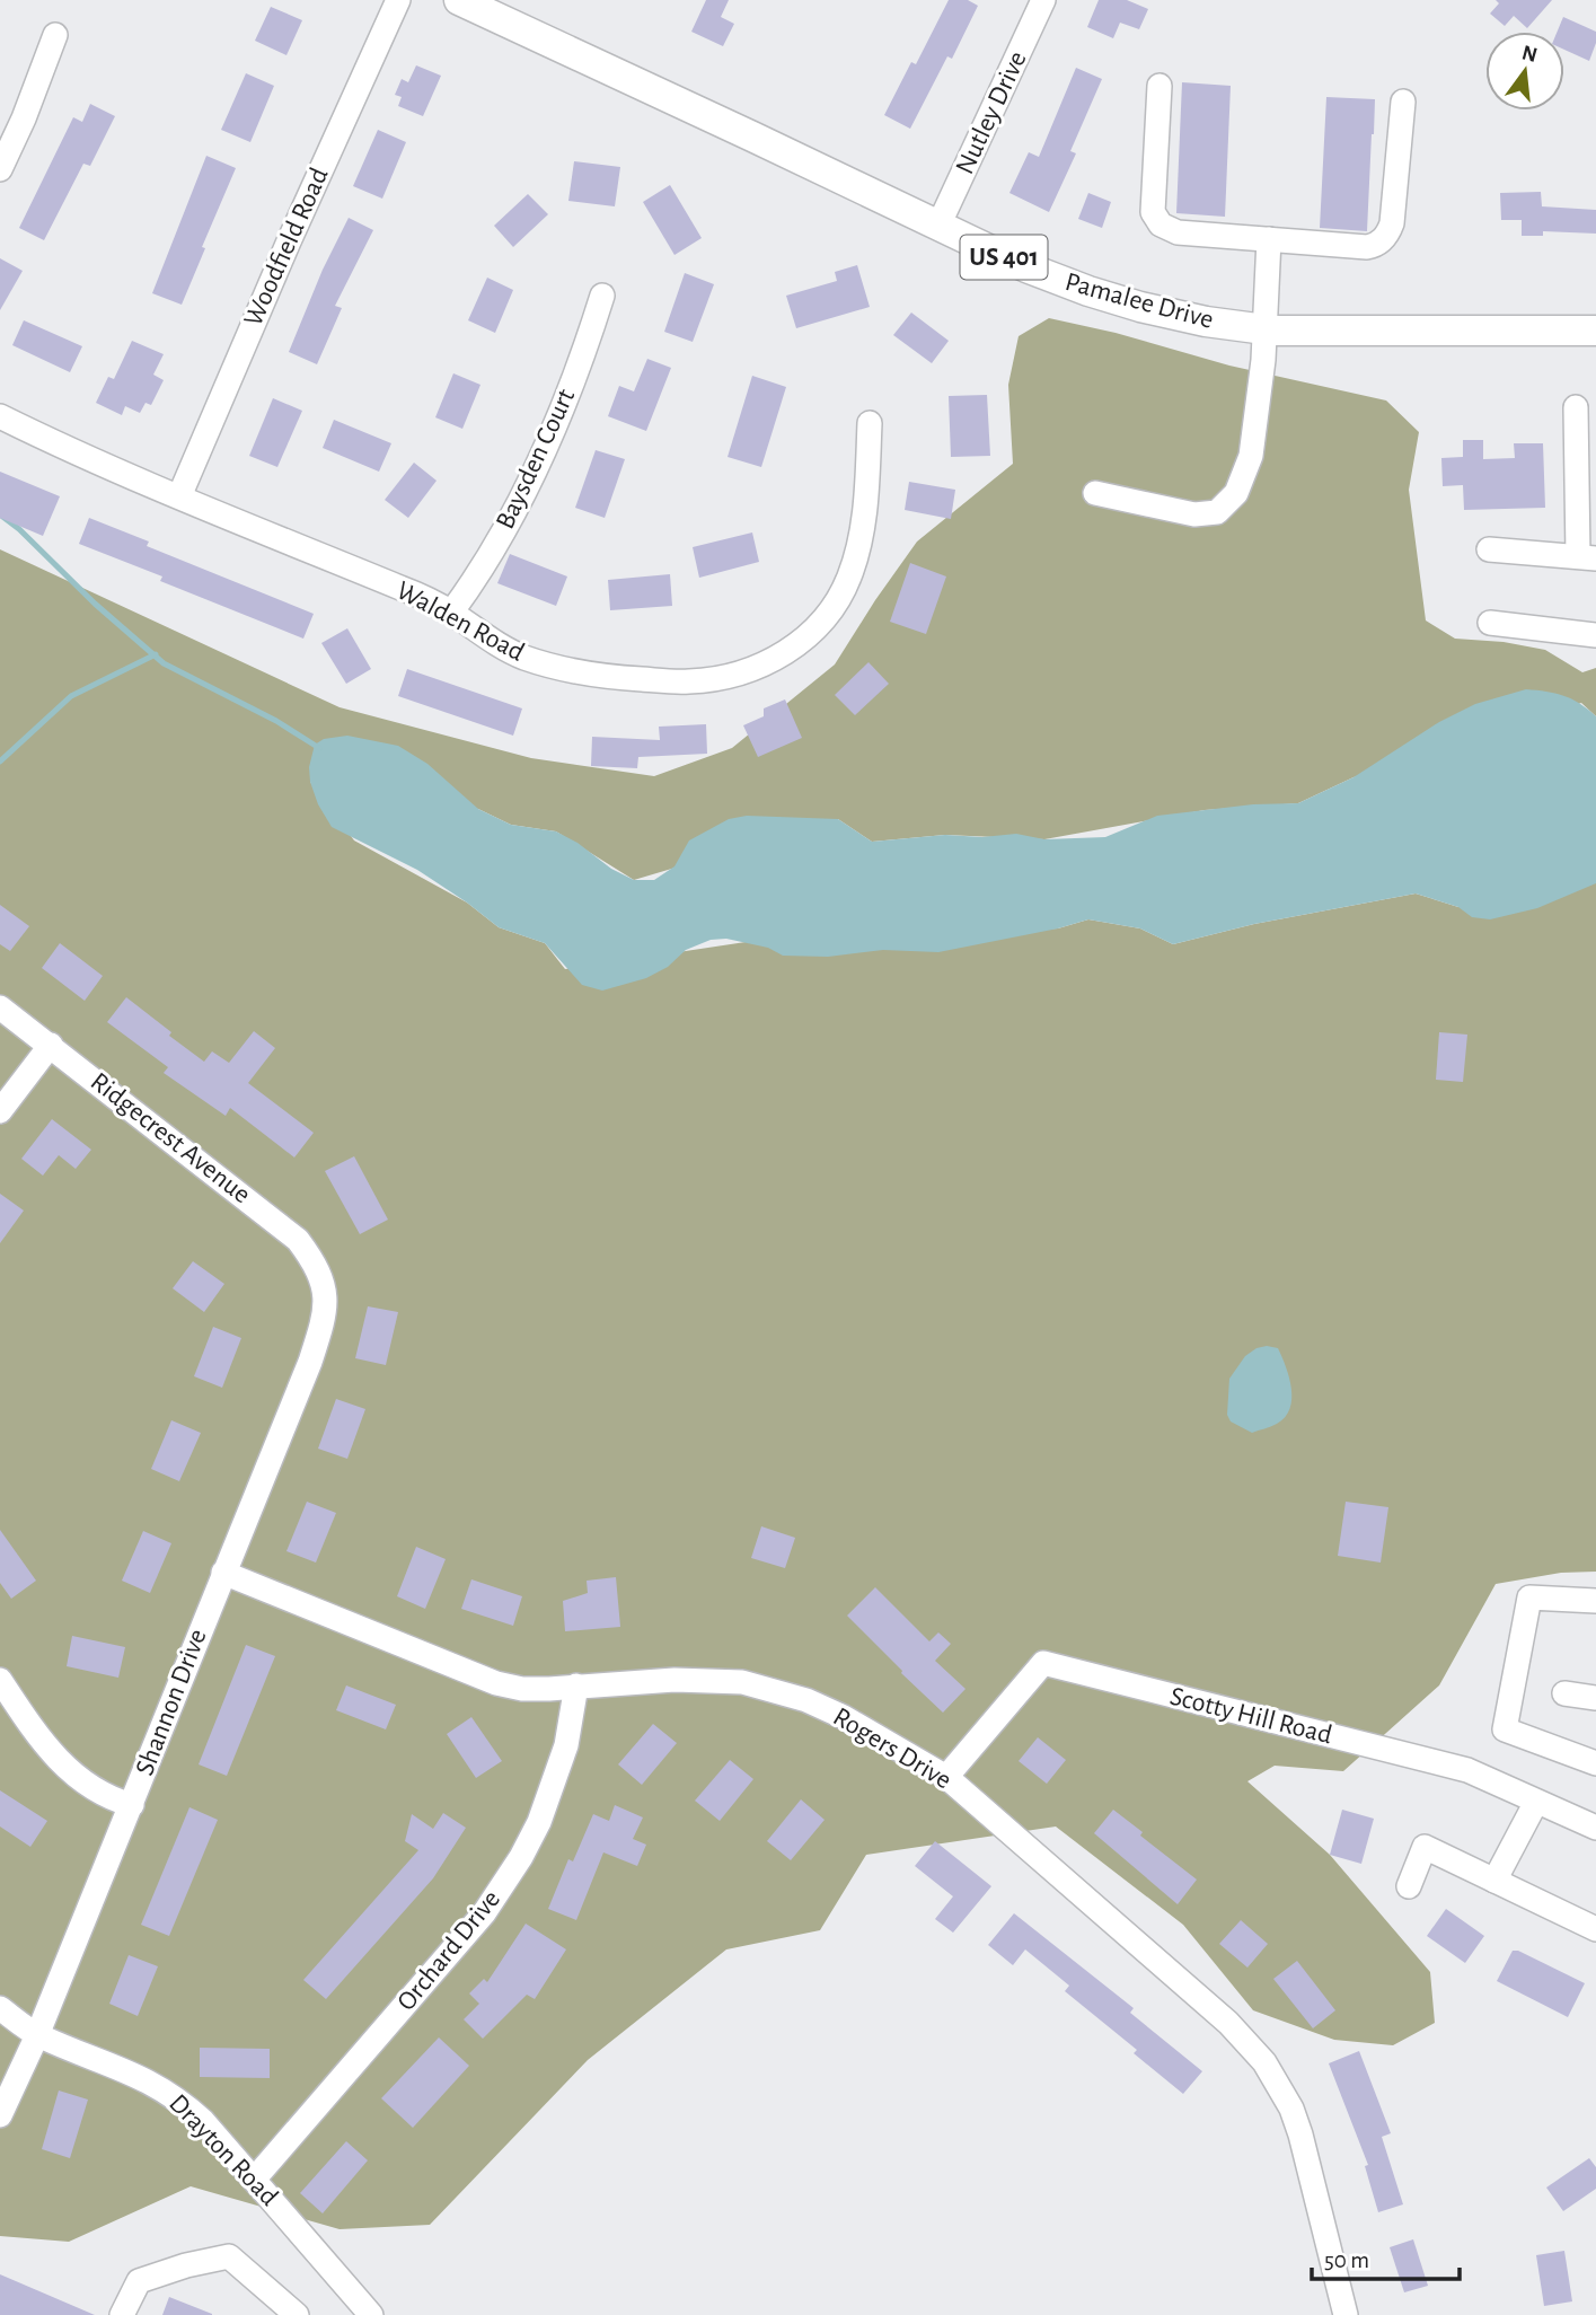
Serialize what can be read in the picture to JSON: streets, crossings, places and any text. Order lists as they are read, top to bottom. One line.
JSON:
{"streets":{"main road":["US 401","Pamalee Drive"],"street":["Nutley Drive","Woodfield Road","Baysden Court","Walden Road","Ridgecrest Avenue","Shannon Drive","Scotty Hill Road","Rogers Drive","Orchard Drive","Drayton Road"]},"crossings":[["Nutley Drive","Pamalee Drive"],["Woodfield Road","Walden Road"],["Baysden Court","Walden Road"],["Ridgecrest Avenue","Shannon Drive"],["Shannon Drive","Rogers Drive"],["Shannon Drive","Drayton Road"],["Scotty Hill Road","Rogers Drive"],["Rogers Drive","Orchard Drive"],["Orchard Drive","Drayton Road"]],"scale_bar":"50 m","north":"top"}
